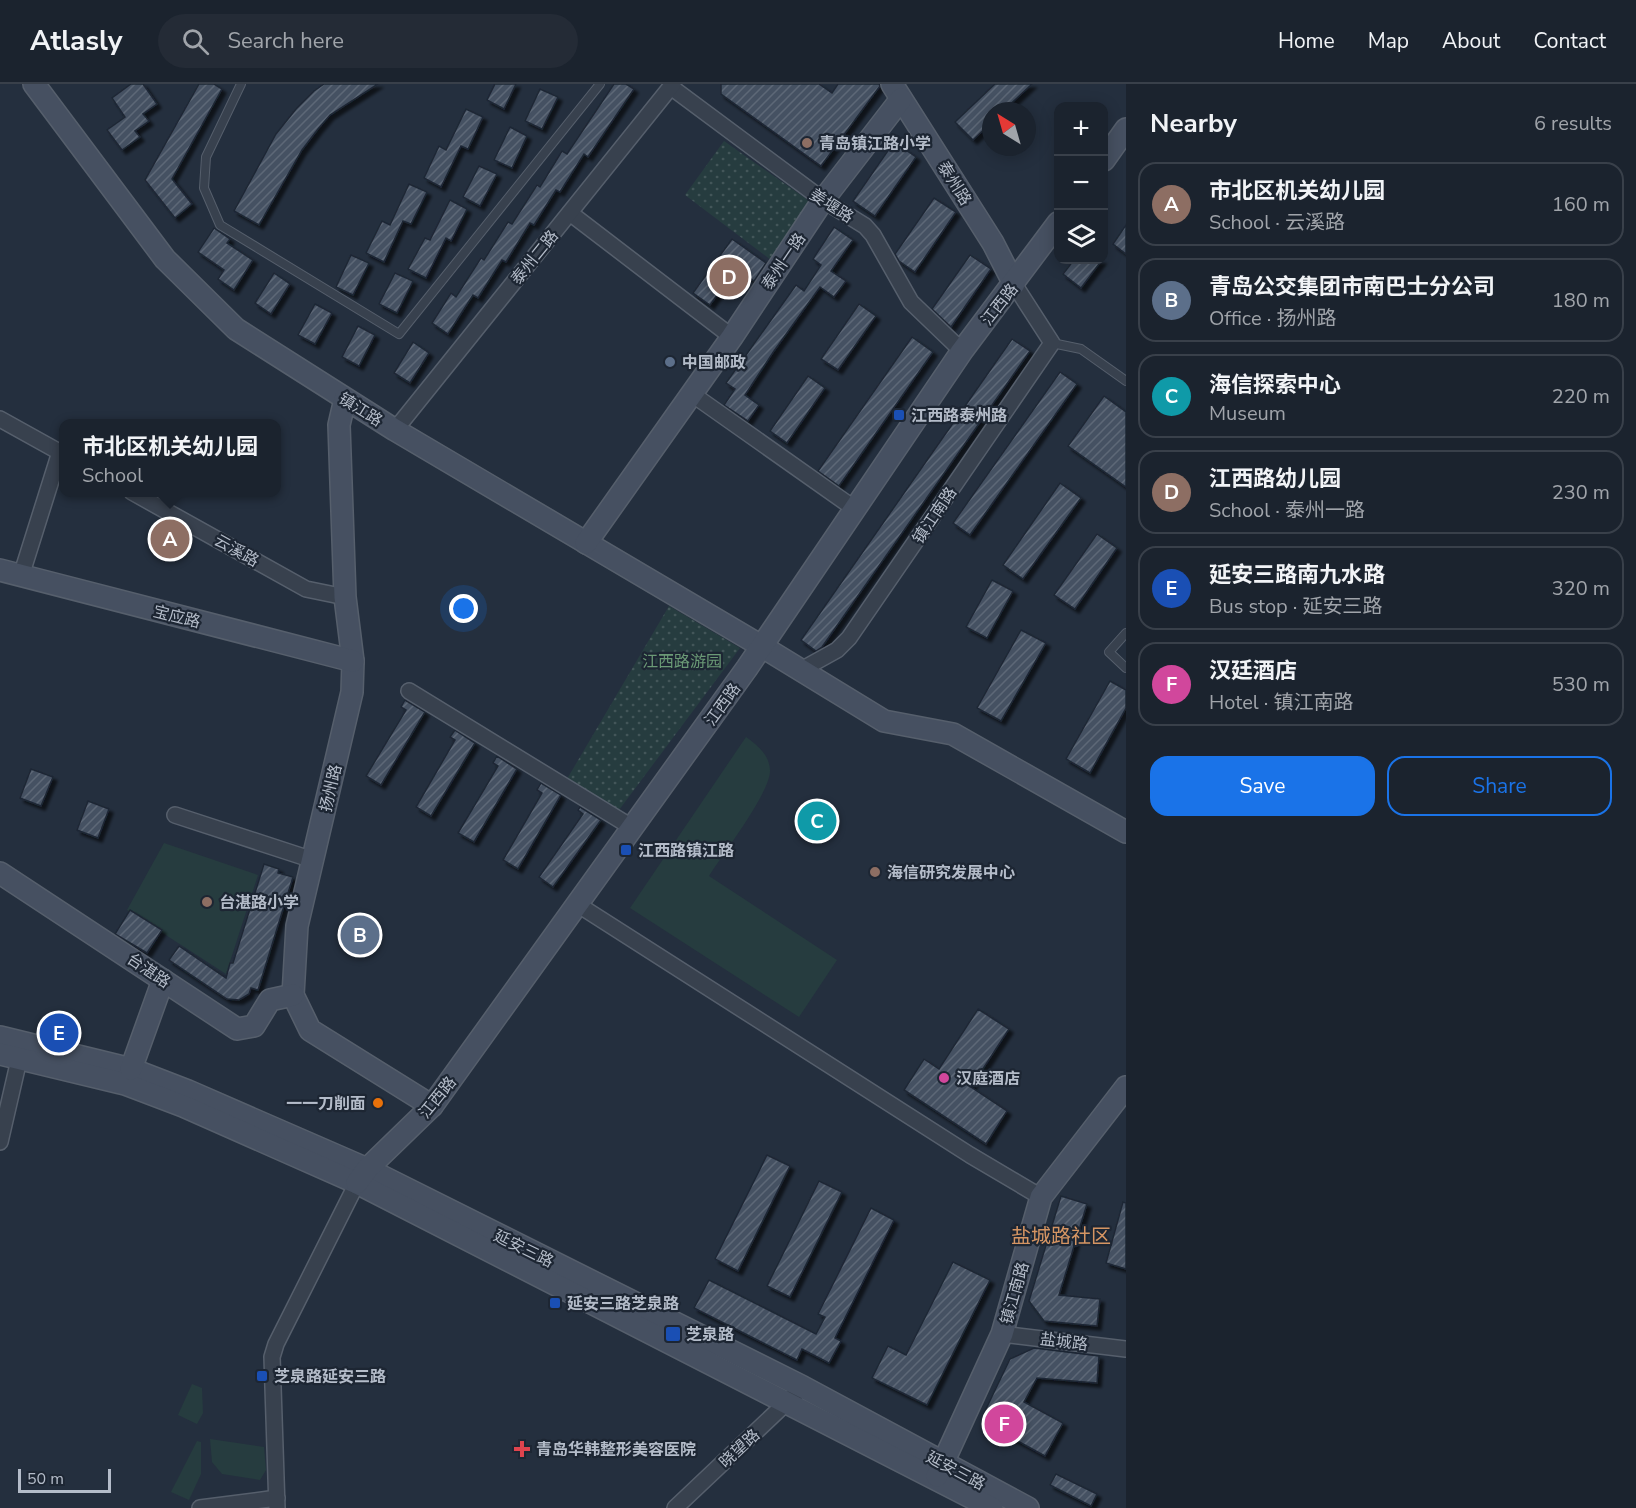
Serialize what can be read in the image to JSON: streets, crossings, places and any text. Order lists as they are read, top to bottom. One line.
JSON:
{"streets":{"street":["泰州路","姜堰路","泰州二路","泰州一路","江西路","镇江路","镇江南路","云溪路","宝应路","扬州路","台湛路","延安三路","盐城路","晓望路"]},"crossings":[["泰州路","泰州一路"],["泰州路","江西路"],["姜堰路","泰州二路"],["姜堰路","泰州一路"],["姜堰路","江西路"],["泰州二路","镇江路"],["泰州一路","镇江路"],["江西路","镇江路"],["江西路","扬州路"],["江西路","延安三路"],["镇江路","扬州路"],["镇江南路","延安三路"],["镇江南路","盐城路"],["云溪路","扬州路"],["宝应路","扬州路"],["扬州路","台湛路"],["延安三路","晓望路"]],"districts":["盐城路社区"],"parks":["江西路游园"],"places":{"other":["青岛镇江路小学","中国邮政","海信研究发展中心","台湛路小学","汉庭酒店","一一刀削面"],"transit":["江西路泰州路","江西路镇江路","延安三路芝泉路","芝泉路","芝泉路延安三路"],"health":["青岛华韩整形美容医院"]},"scale_bar":"50 m","north":"top left","page":{"header":"Atlasly","search":"Search here","nav":["Home","Map","About","Contact"],"heading":["Nearby","6 results"],"map_buttons":["+","−"],"list":[{"mark":"A","name":"市北区机关幼儿园","note":"School · 云溪路","value":"160 m"},{"mark":"B","name":"青岛公交集团市南巴士分公司","note":"Office · 扬州路","value":"180 m"},{"mark":"C","name":"海信探索中心","note":"Museum","value":"220 m"},{"mark":"D","name":"江西路幼儿园","note":"School · 泰州一路","value":"230 m"},{"mark":"E","name":"延安三路南九水路","note":"Bus stop · 延安三路","value":"320 m"},{"mark":"F","name":"汉廷酒店","note":"Hotel · 镇江南路","value":"530 m"}],"pins":["D","A","C","B","E","F"],"popup":["市北区机关幼儿园","School"],"buttons":["Save","Share"],"scale":"50 m"}}
